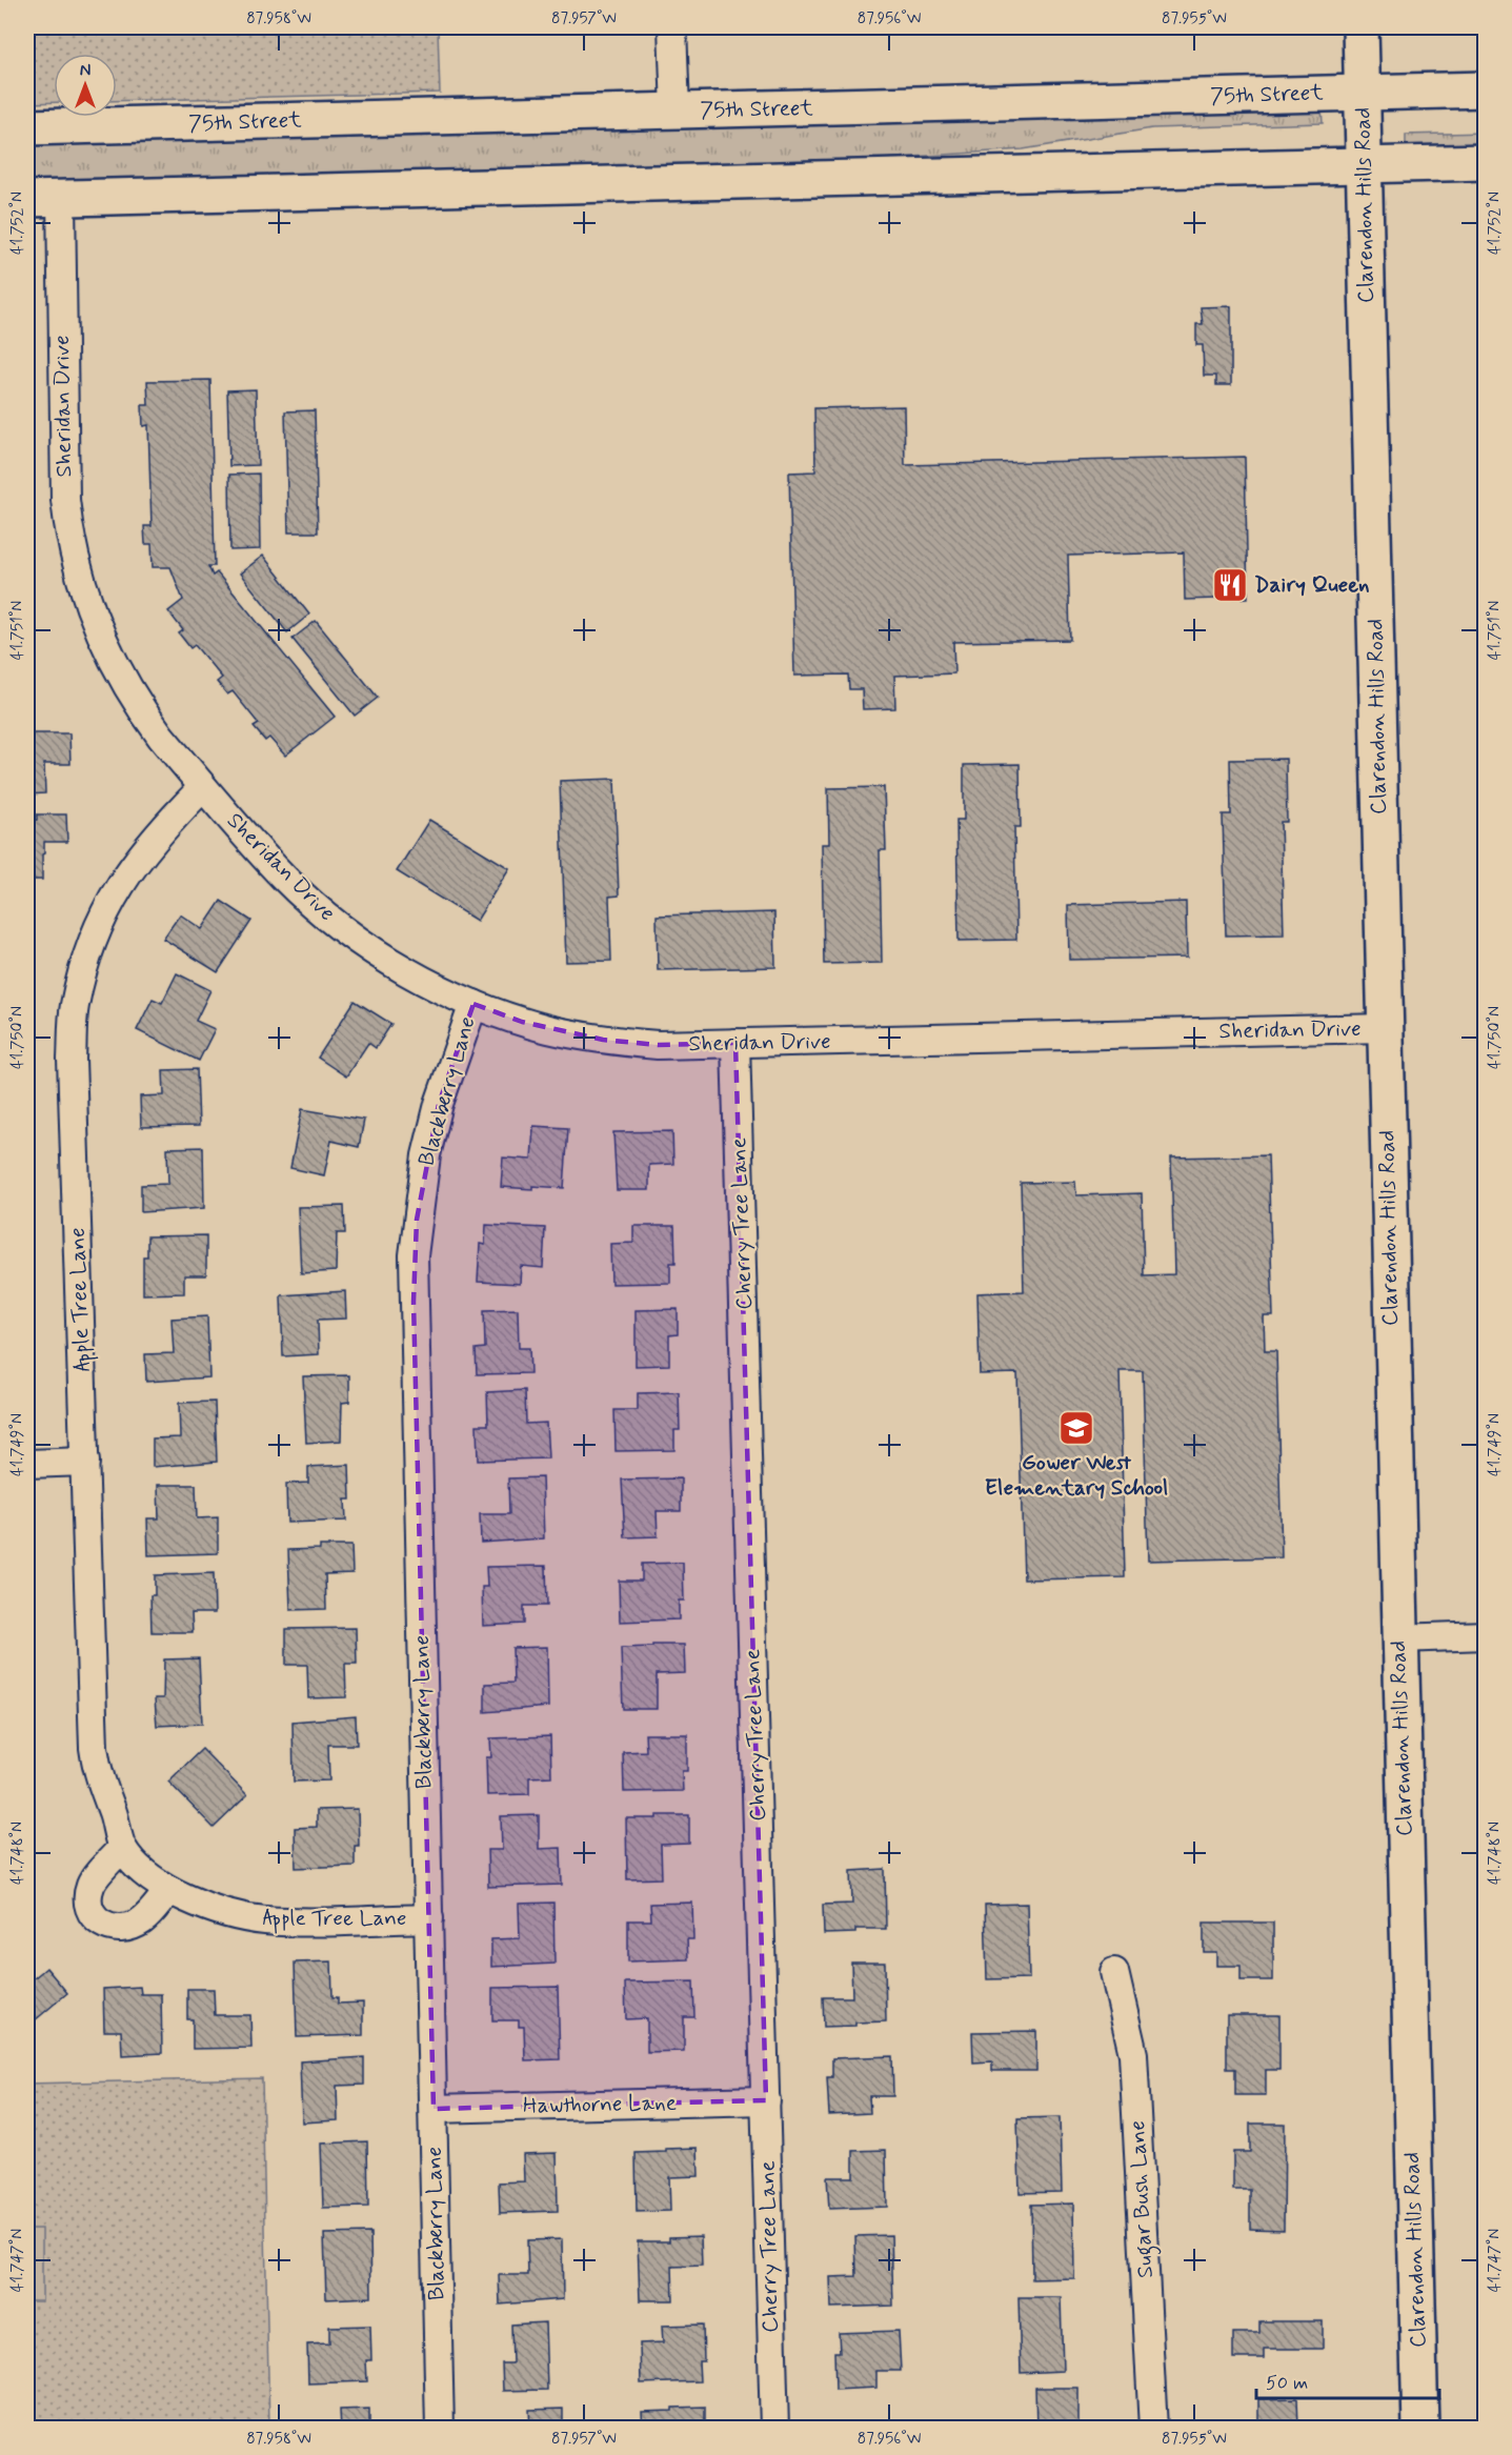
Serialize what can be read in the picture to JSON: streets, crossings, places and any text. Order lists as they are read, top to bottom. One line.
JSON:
{"streets":{"main road":["75th Street","Clarendon Hills Road"],"street":["Sheridan Drive","Blackberry Lane","Cherry Tree Lane","Apple Tree Lane","Hawthorne Lane","Sugar Bush Lane"]},"crossings":[["75th Street","Clarendon Hills Road"],["Clarendon Hills Road","Sheridan Drive"],["Sheridan Drive","Blackberry Lane"],["Sheridan Drive","Cherry Tree Lane"],["Sheridan Drive","Apple Tree Lane"],["Blackberry Lane","Apple Tree Lane"],["Blackberry Lane","Hawthorne Lane"],["Cherry Tree Lane","Hawthorne Lane"]],"places":{"restaurant":["Dairy Queen"],"school or university":["Gower West Elementary School"]},"scale_bar":"50 m","north":"top","coordinates":["87.958°W","87.957°W","87.956°W","87.955°W","41.752°N","41.751°N","41.750°N","41.749°N","41.748°N","41.747°N"]}
